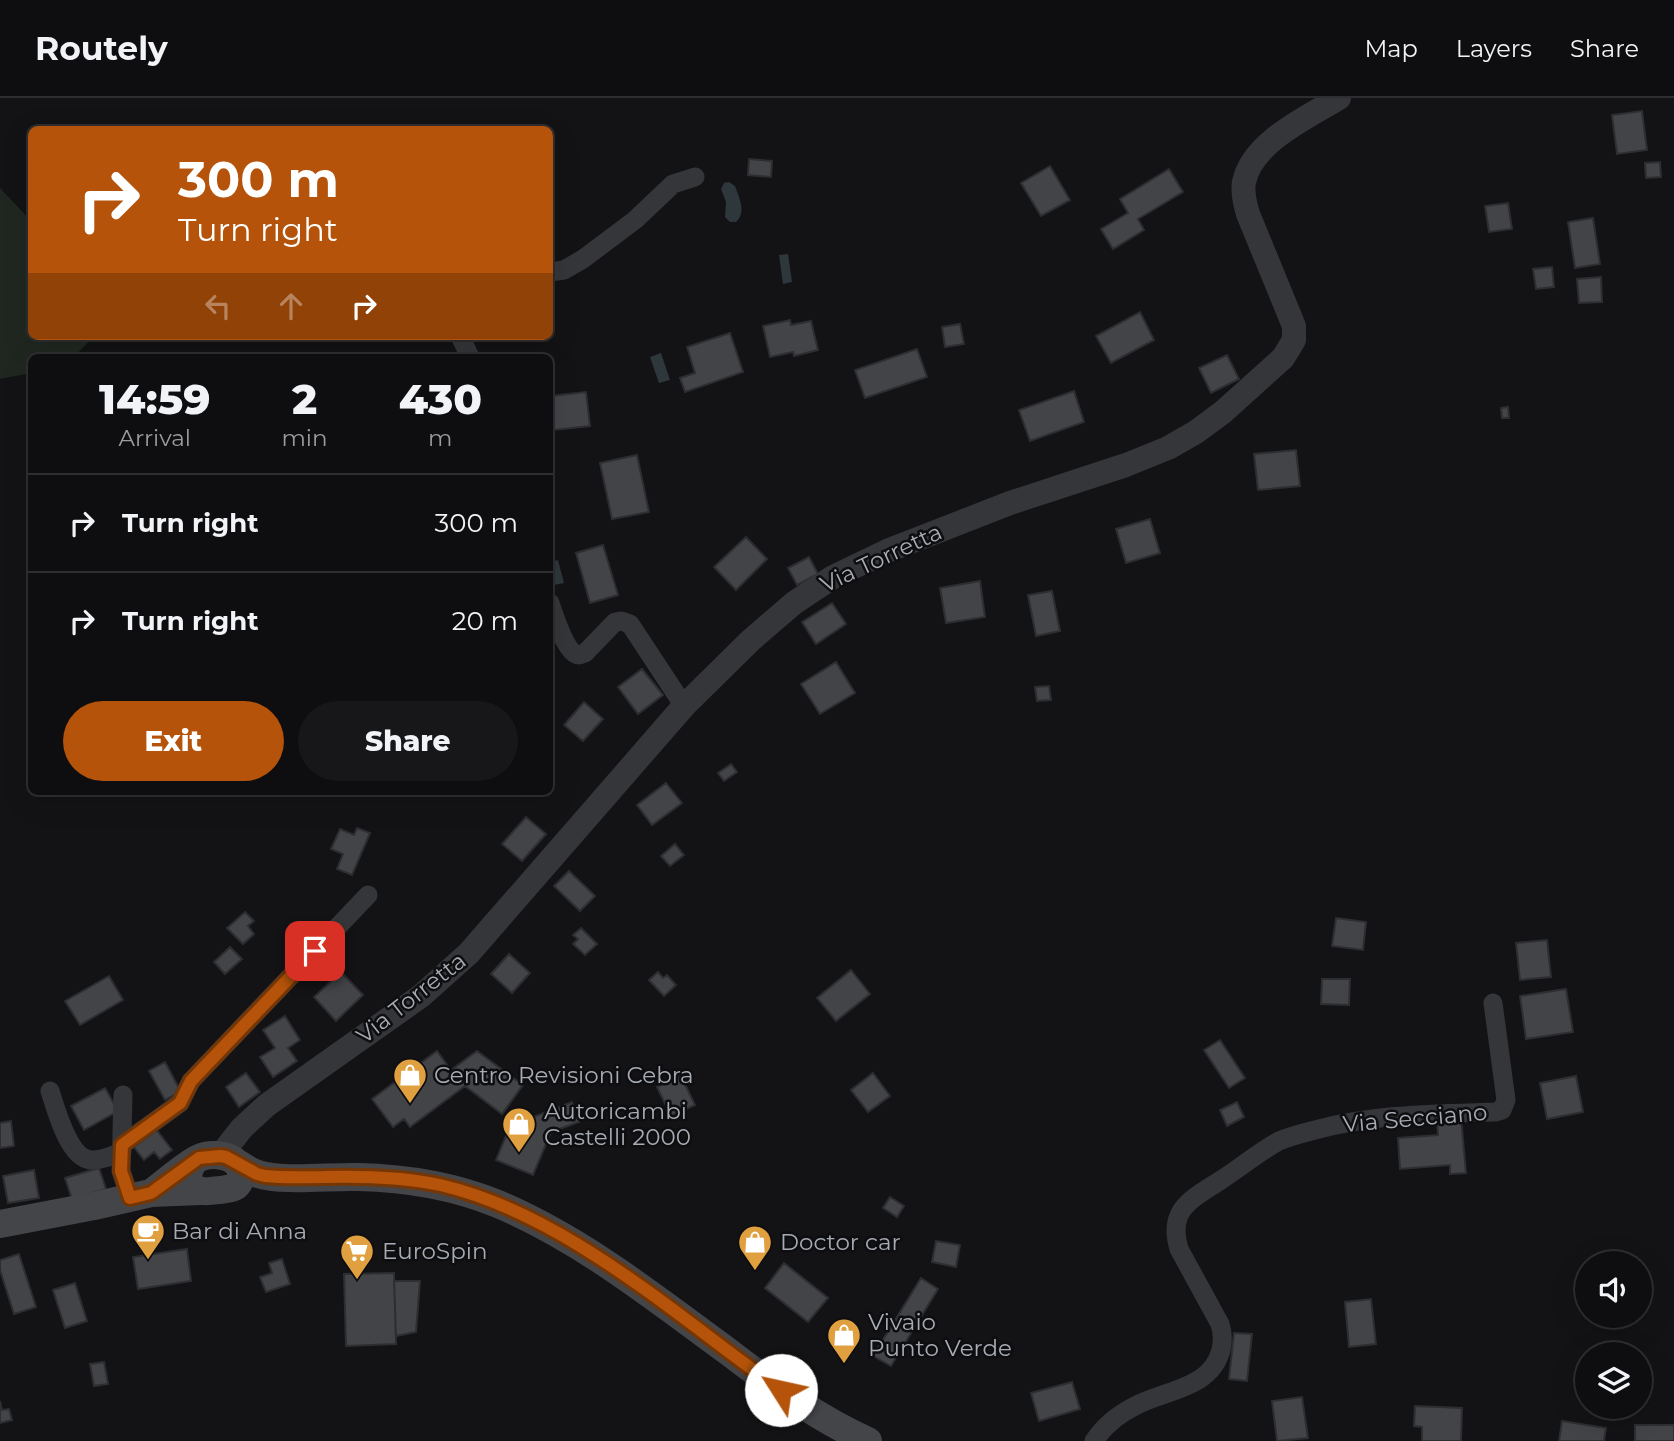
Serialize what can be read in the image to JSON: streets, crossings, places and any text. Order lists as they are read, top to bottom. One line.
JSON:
{"streets":{"street":["Via Torretta","Via Secciano"]},"places":{"shop":["Centro Revisioni Cebra","Autoricambi Castelli 2000","Doctor car","Vivaio Punto Verde"],"cafe":["Bar di Anna"],"supermarket":["EuroSpin"]},"page":{"header":"Routely","nav":["Map","Layers","Share"],"turn":["300 m","Turn right"],"eta":["14:59","Arrival","2","min","430","m"],"list":[{"name":"Turn right","value":"300 m"},{"name":"Turn right","value":"20 m"}],"buttons":["Exit","Share"]}}
